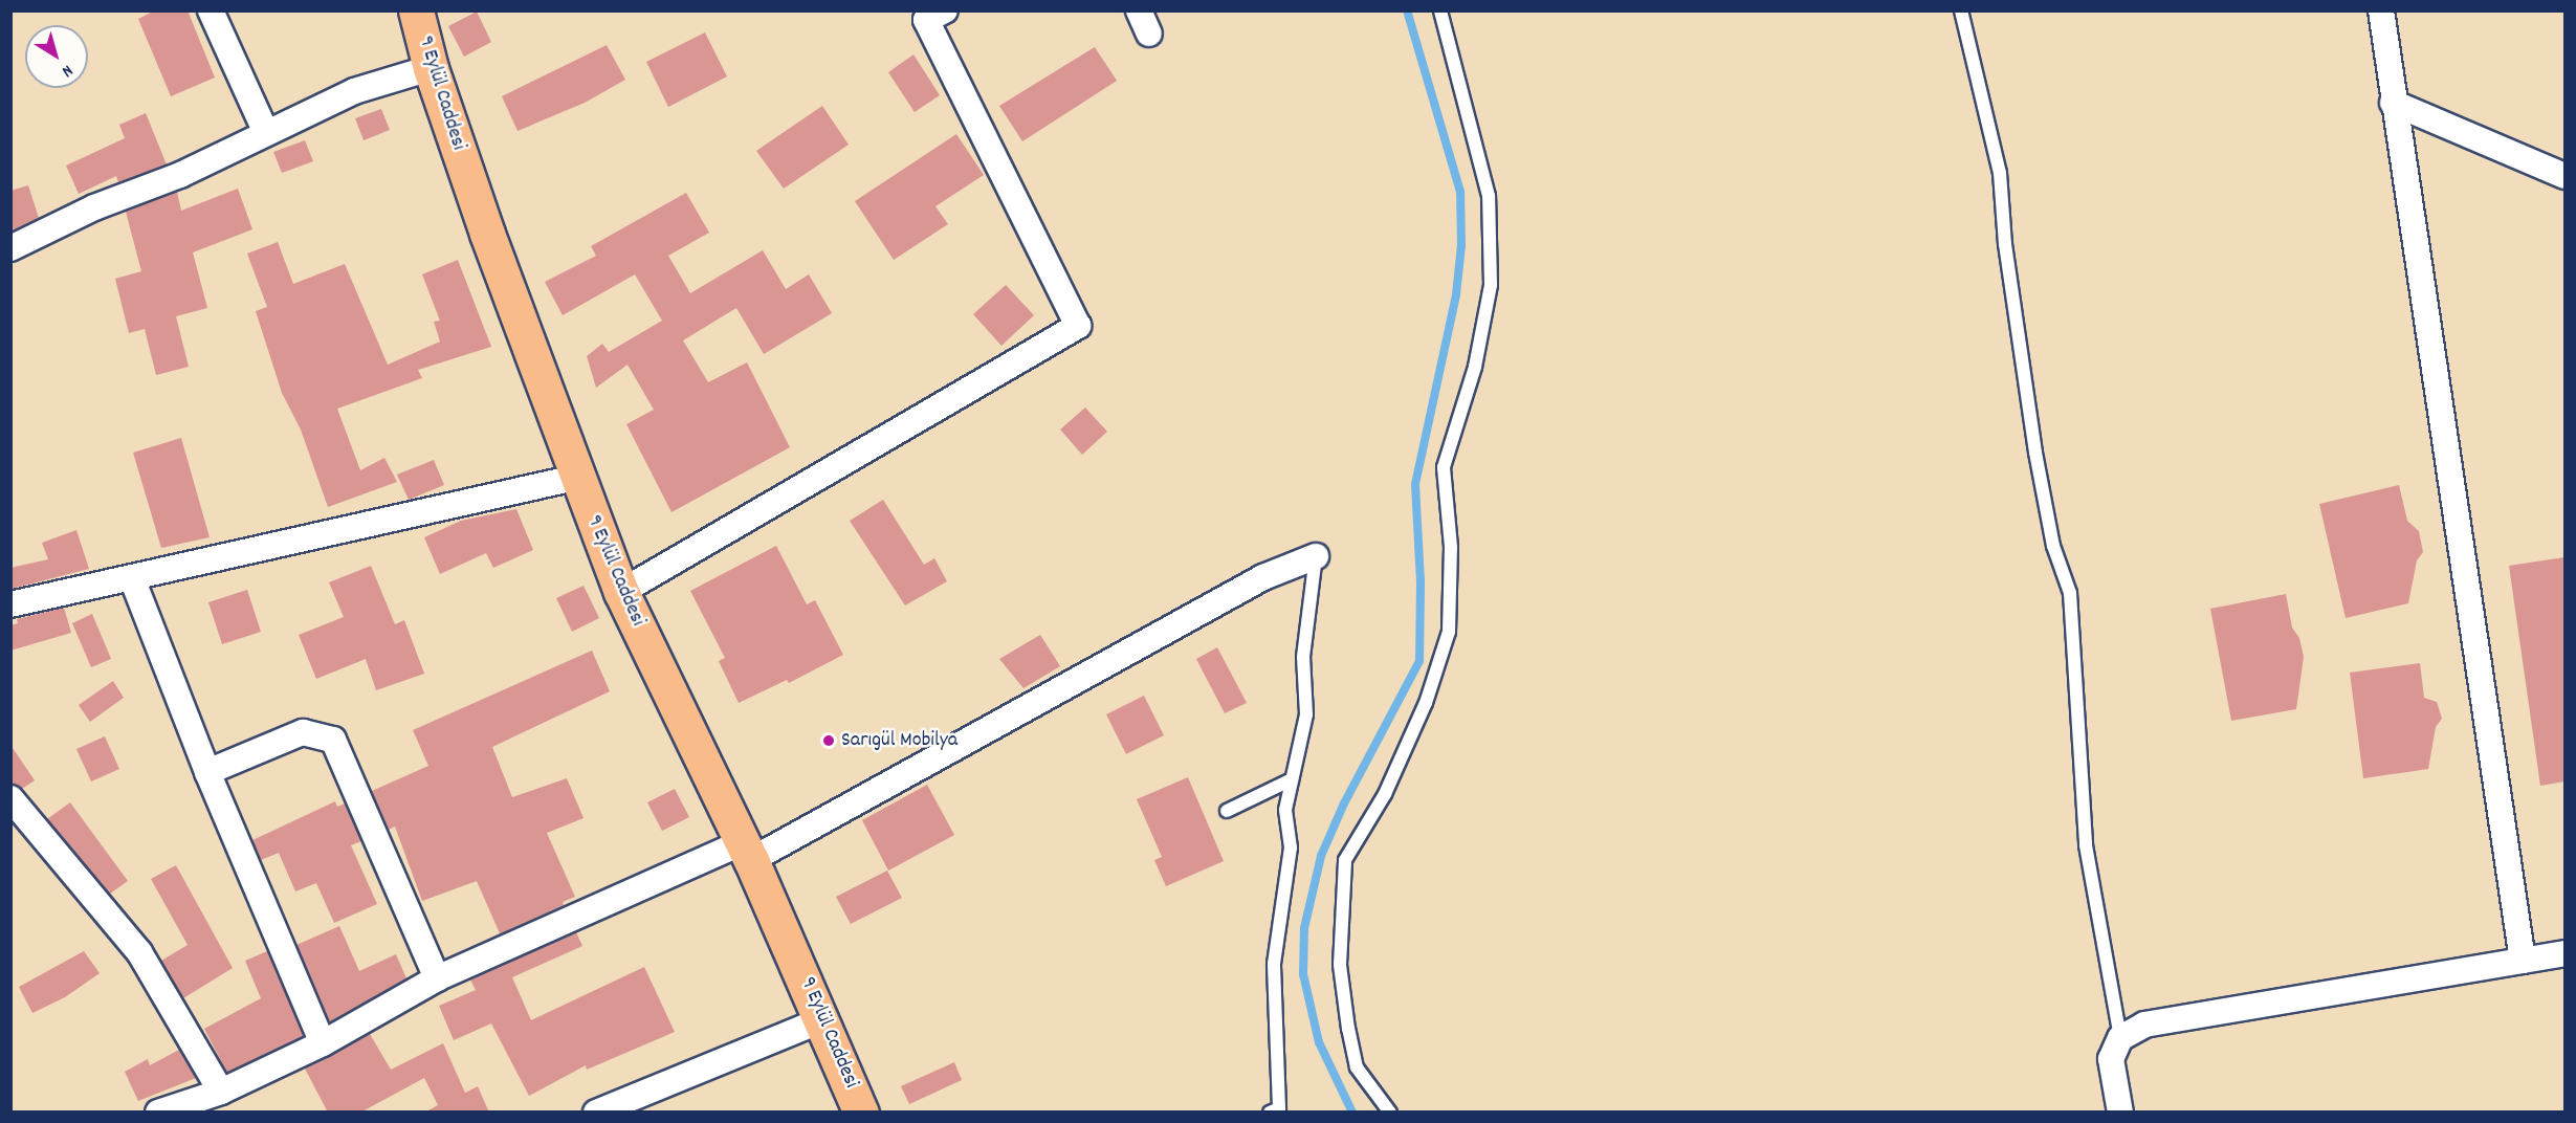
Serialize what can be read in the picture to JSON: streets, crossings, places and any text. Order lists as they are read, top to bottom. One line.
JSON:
{"streets":{"main road":["9 Eylül Caddesi"]},"places":["Sarıgül Mobilya"],"north":"bottom right"}
